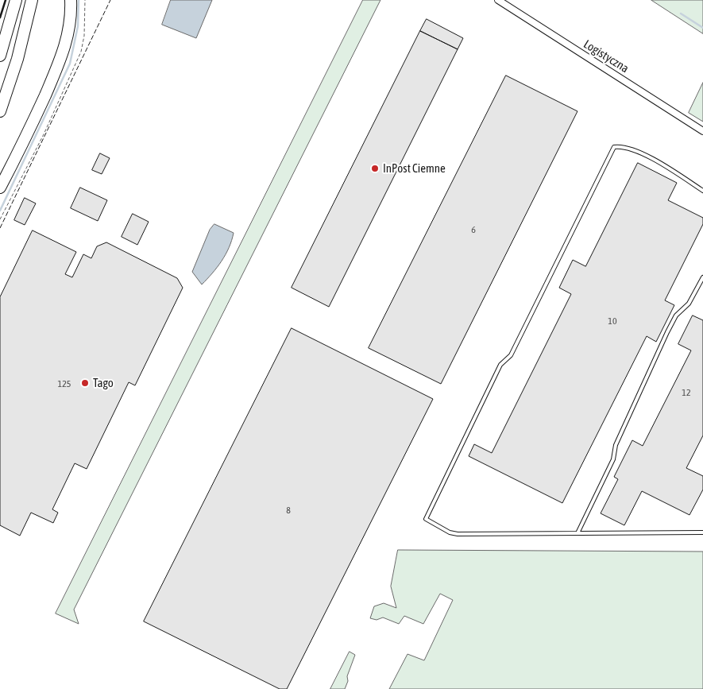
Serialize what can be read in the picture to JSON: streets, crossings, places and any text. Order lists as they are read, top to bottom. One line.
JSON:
{"streets":{"street":["Logistyczna"]},"places":["InPost Ciemne","Tago"],"house_numbers":["6","10","125","12","8"]}
